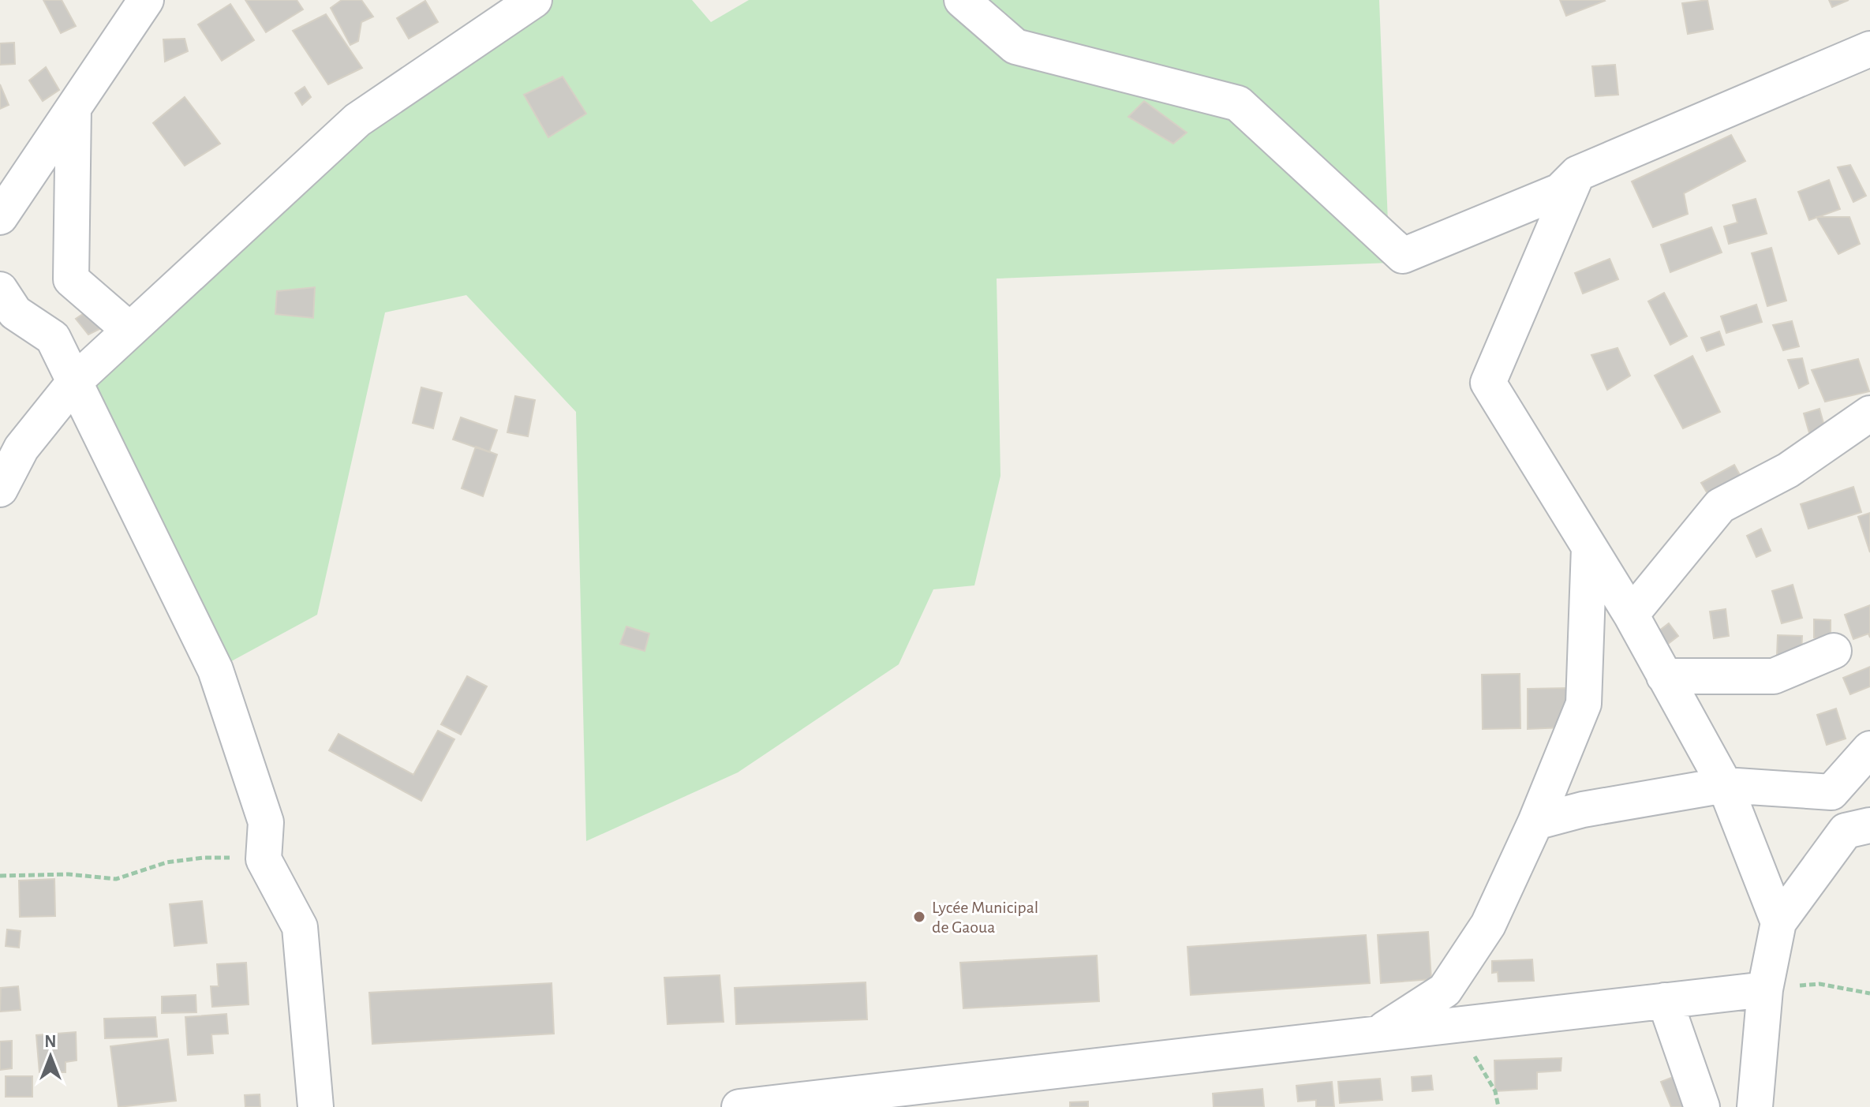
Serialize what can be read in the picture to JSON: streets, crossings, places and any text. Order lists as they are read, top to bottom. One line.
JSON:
{"places":["Lycée Municipal de Gaoua"],"north":"top"}
